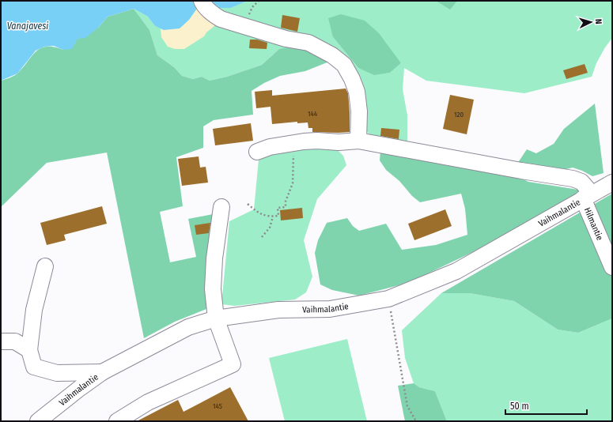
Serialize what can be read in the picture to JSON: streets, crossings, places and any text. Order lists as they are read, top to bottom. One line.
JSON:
{"streets":{"street":["Vaihmalantie","Hilmantie"]},"crossings":[["Vaihmalantie","Hilmantie"]],"water":["Vanajavesi"],"house_numbers":["144","120","145"],"scale_bar":"50 m","north":"right"}
